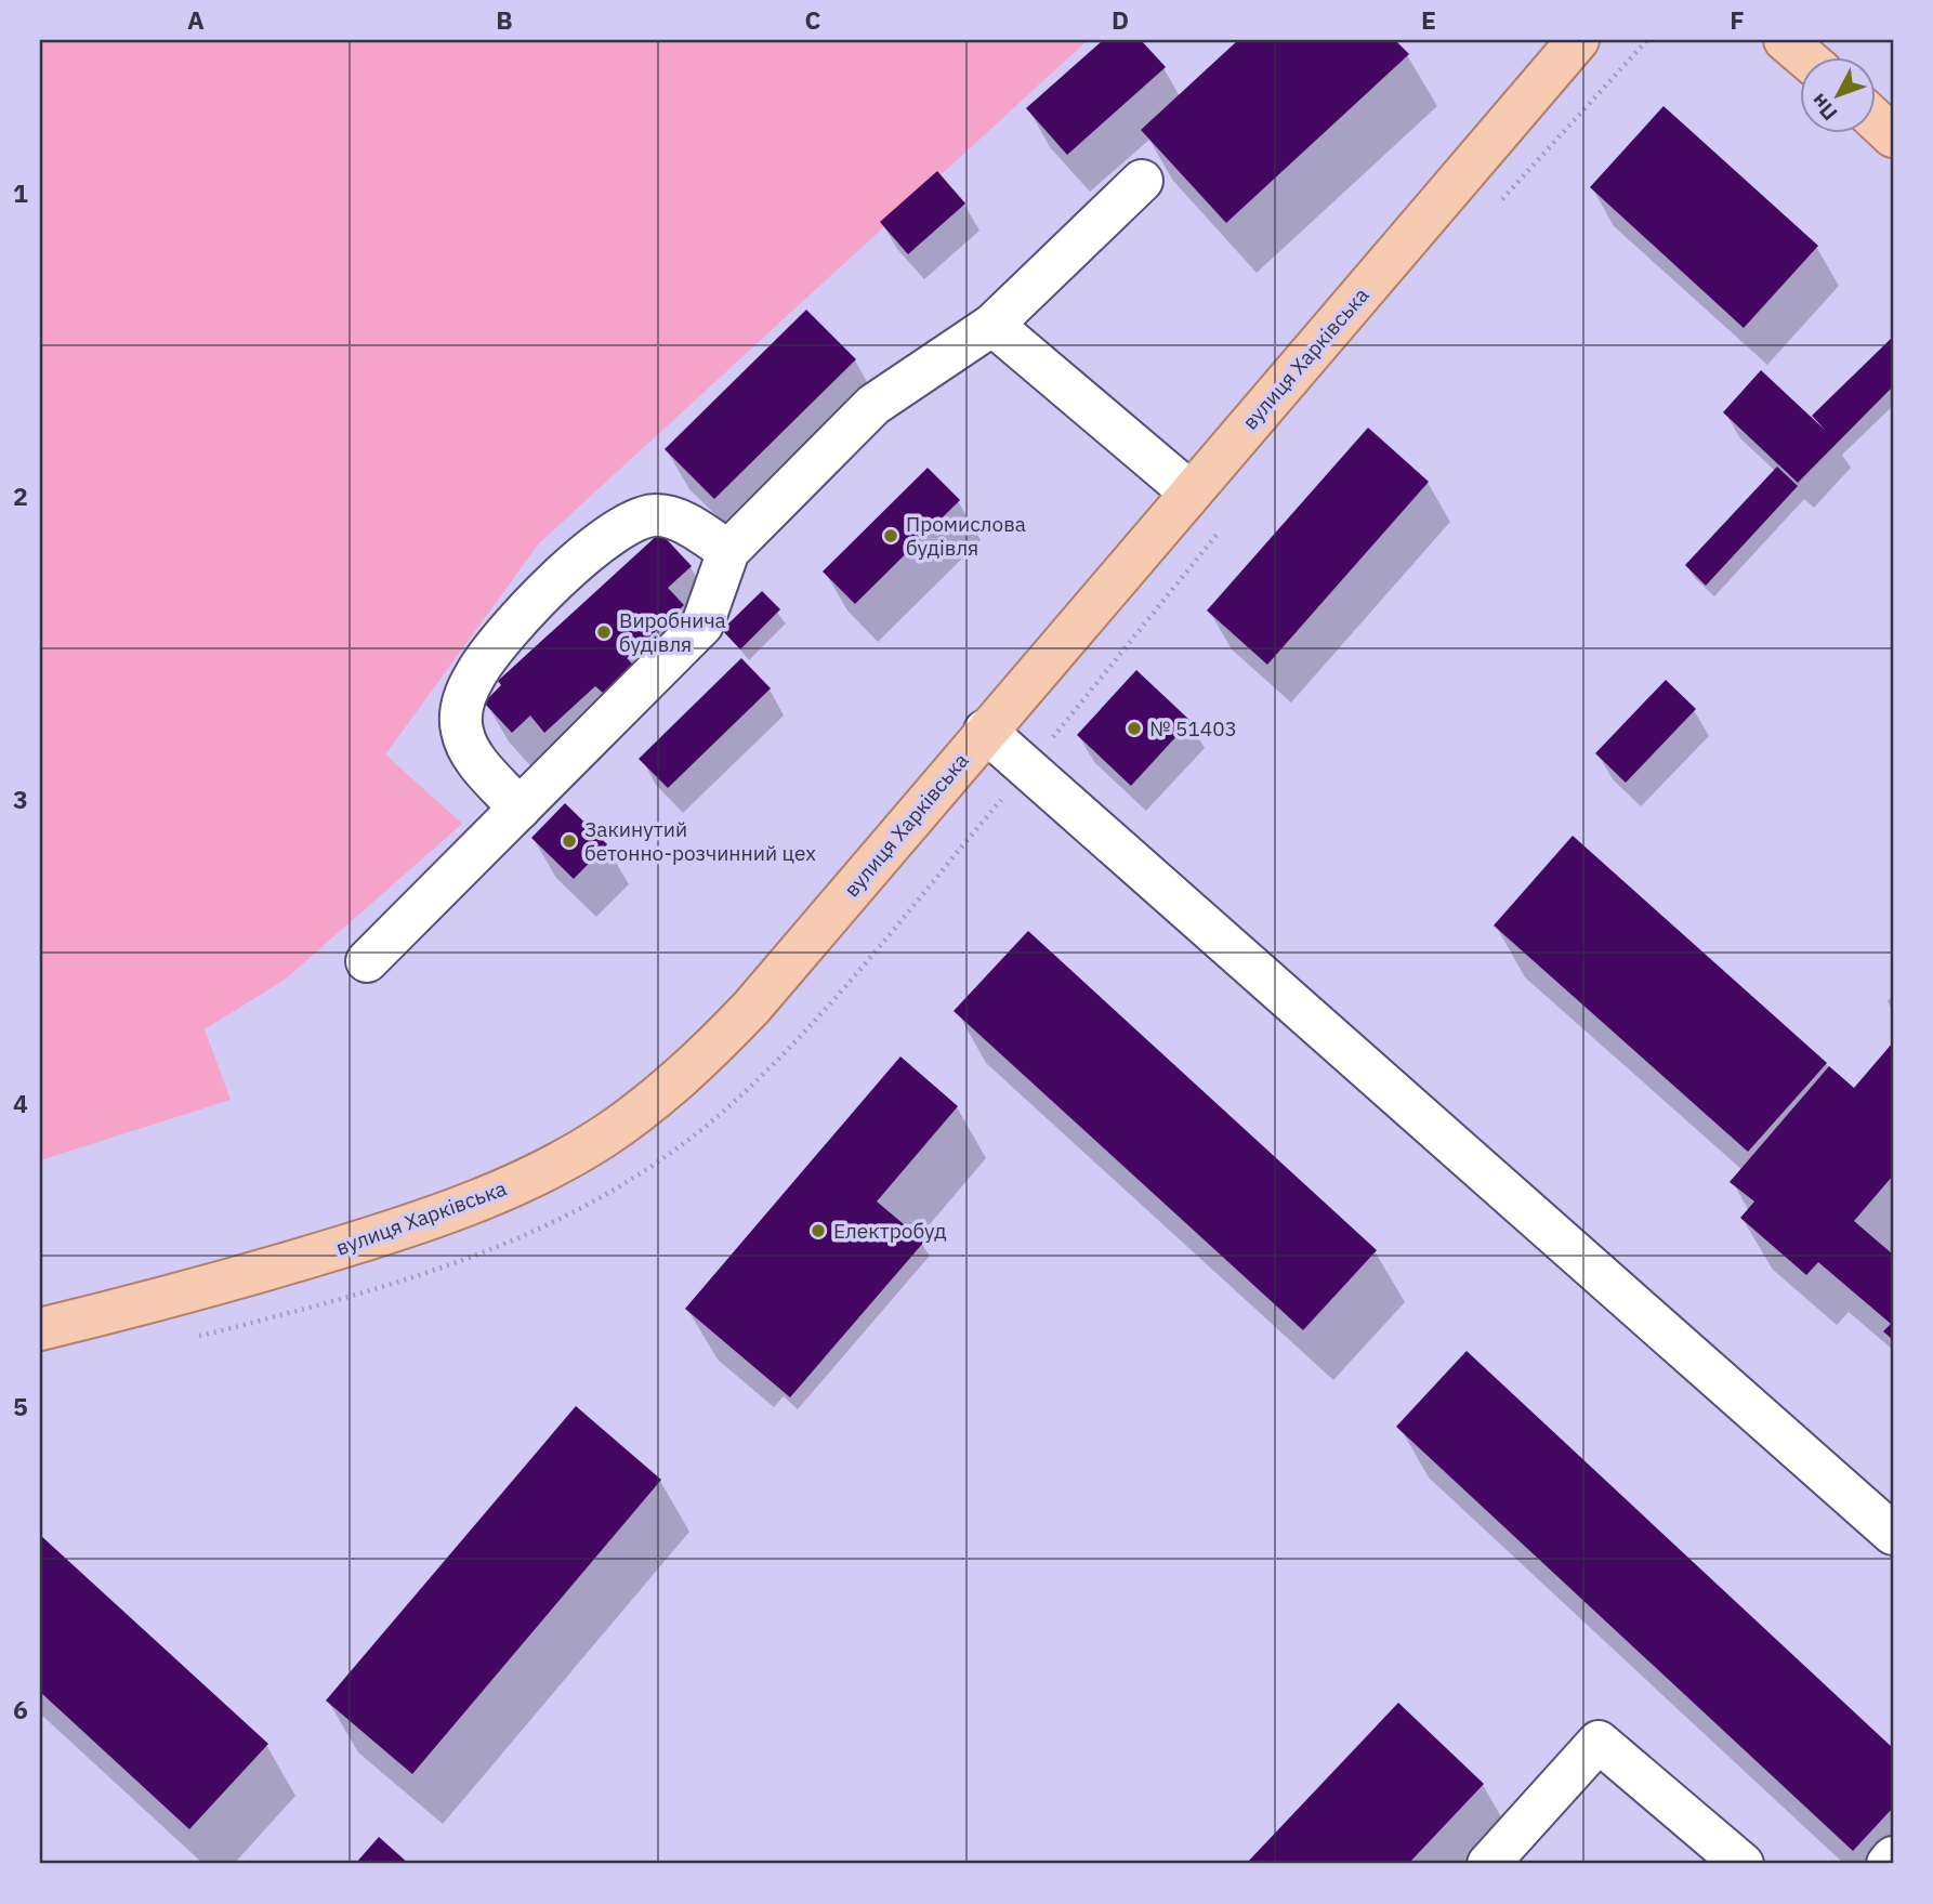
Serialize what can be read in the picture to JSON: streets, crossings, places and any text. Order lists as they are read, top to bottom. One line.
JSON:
{"streets":{"main road":["вулиця Харківська"]},"places":["Промислова будівля","Виробнича будівля","№ 51403","Закинутий бетонно-розчинний цех","Електробуд"],"north":"bottom left","grid":{"columns":["A","B","C","D","E","F"],"rows":["1","2","3","4","5","6"]}}
